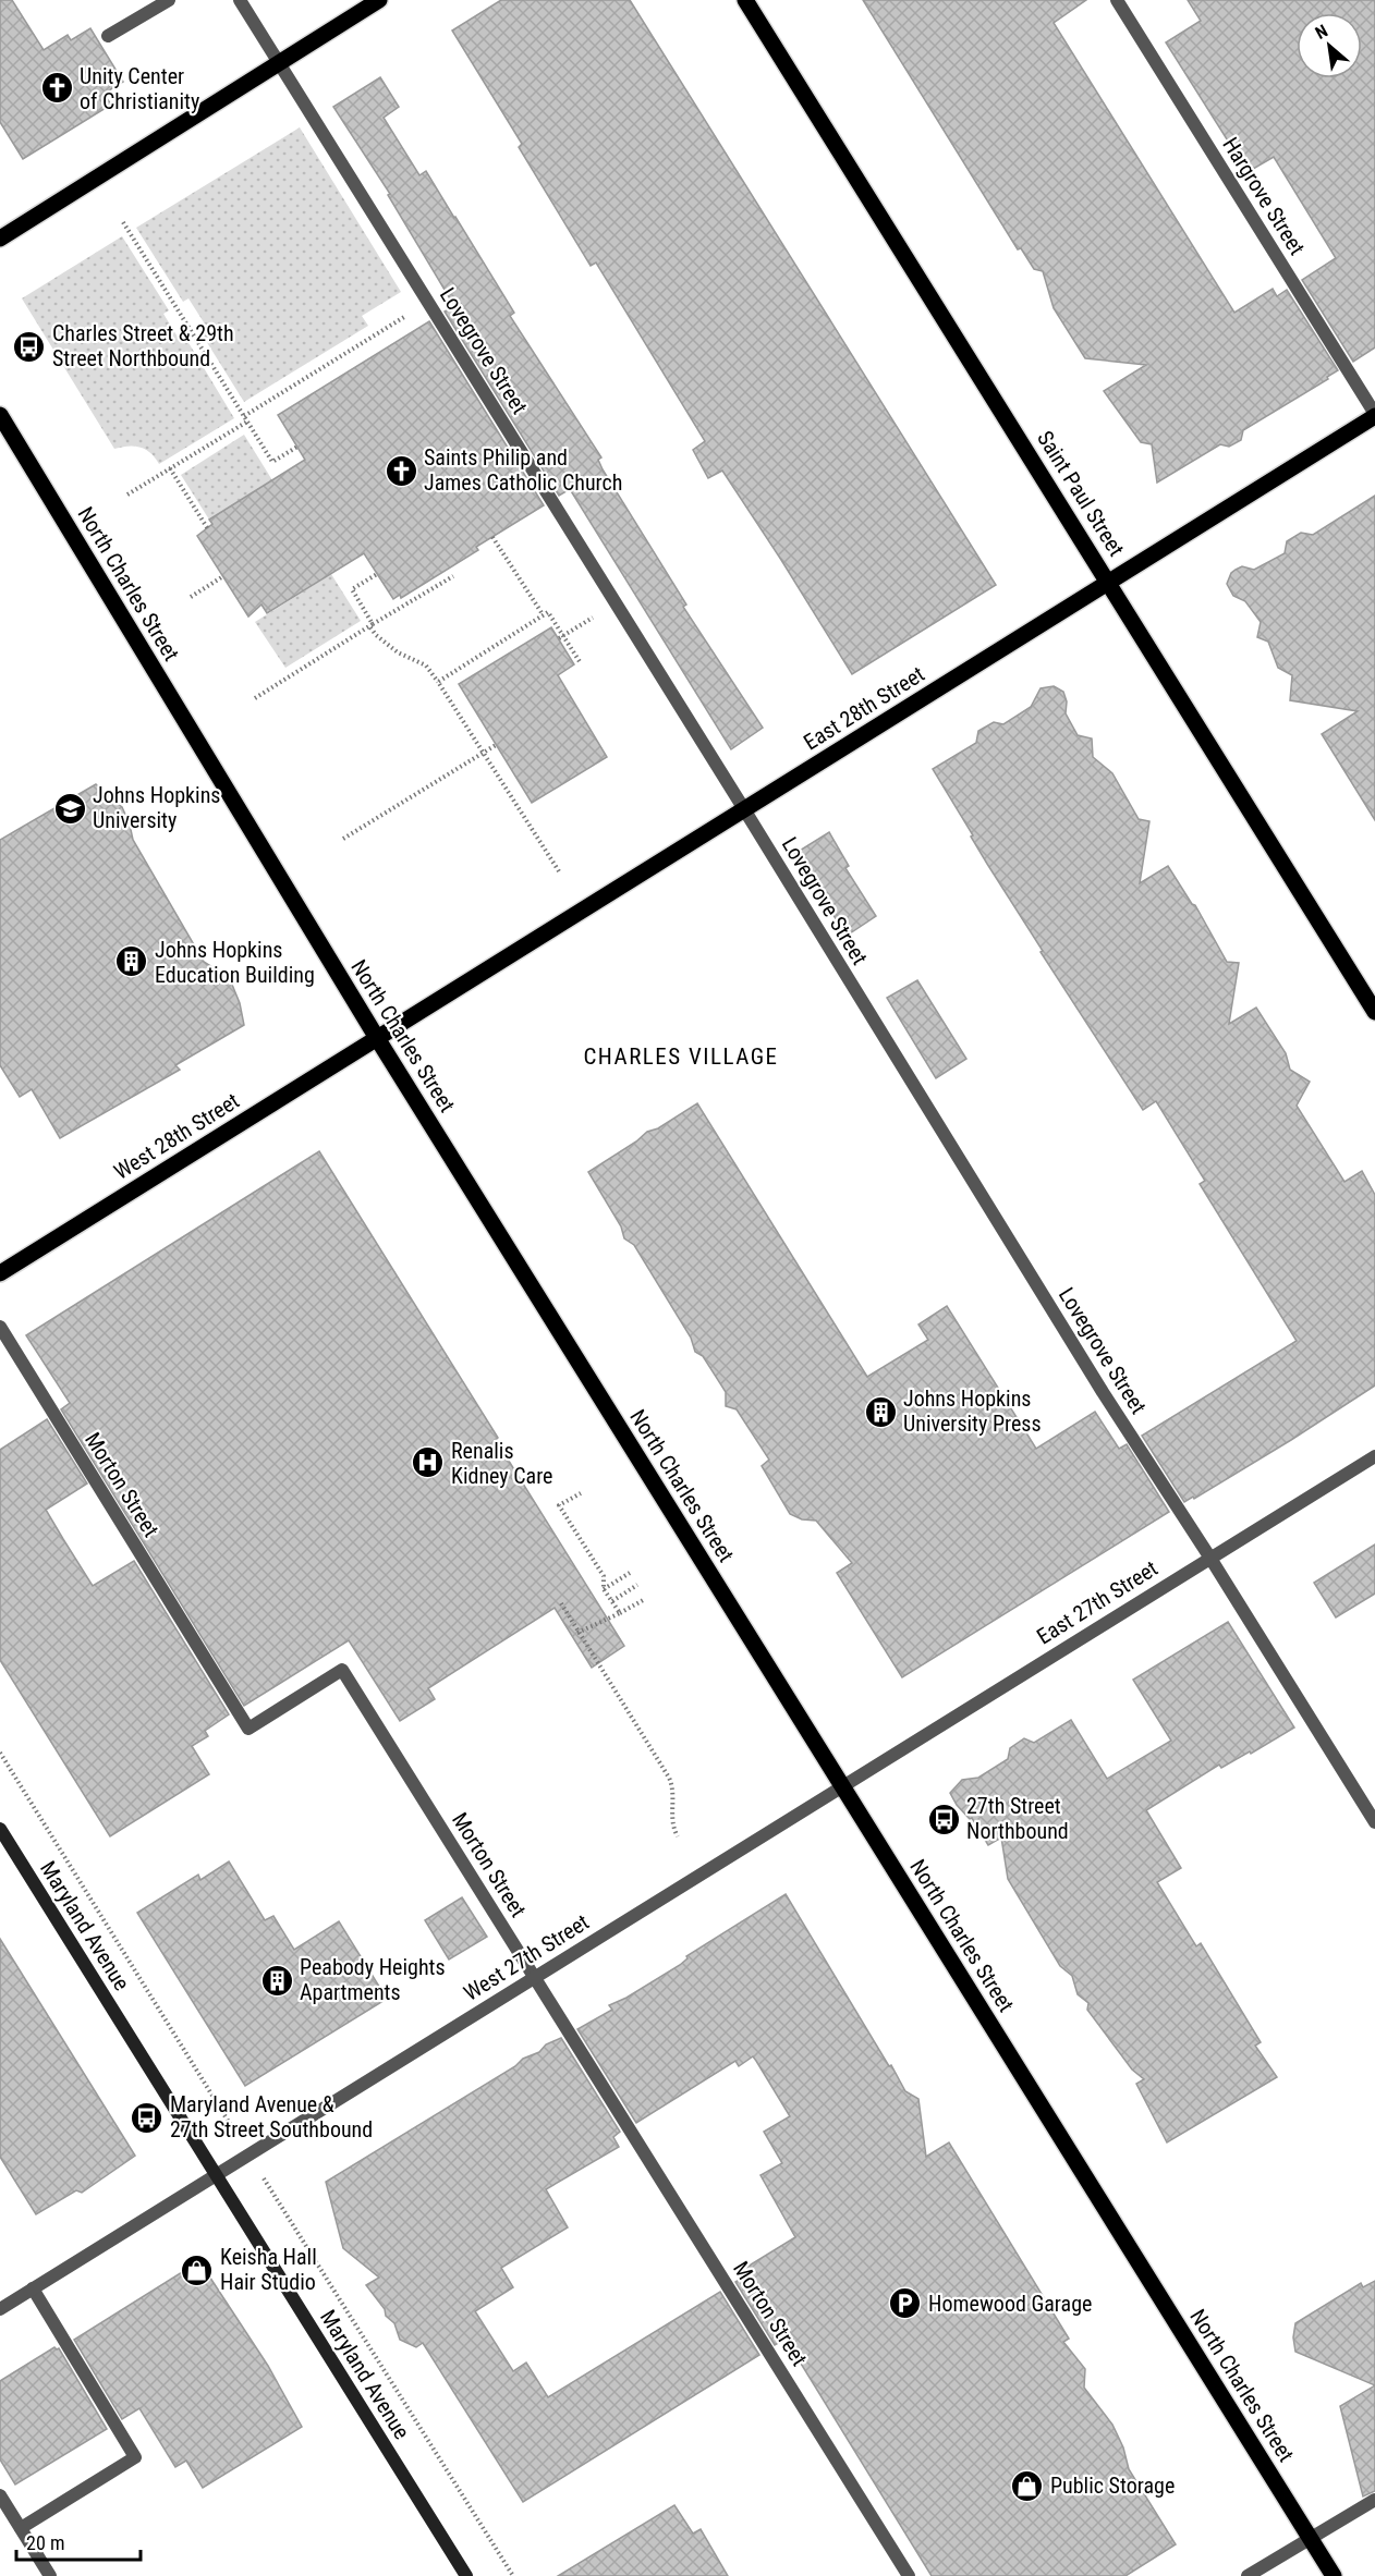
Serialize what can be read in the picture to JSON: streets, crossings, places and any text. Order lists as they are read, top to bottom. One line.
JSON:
{"streets":{"main road":["Saint Paul Street","North Charles Street","East 28th Street","West 28th Street","Maryland Avenue"],"street":["Hargrove Street","Lovegrove Street","Morton Street","East 27th Street","West 27th Street"]},"crossings":[["Hargrove Street","East 28th Street"],["Lovegrove Street","East 28th Street"],["Lovegrove Street","East 27th Street"],["Saint Paul Street","East 28th Street"],["North Charles Street","East 28th Street"],["North Charles Street","West 28th Street"],["North Charles Street","East 27th Street"],["North Charles Street","West 27th Street"],["East 28th Street","West 28th Street"],["Morton Street","West 27th Street"],["East 27th Street","West 27th Street"],["Maryland Avenue","West 27th Street"]],"districts":["CHARLES VILLAGE"],"places":{"church":["Unity Center of Christianity","Saints Philip and James Catholic Church"],"bus stop":["Charles Street & 29th Street Northbound","27th Street Northbound","Maryland Avenue & 27th Street Southbound"],"school or university":["Johns Hopkins University"],"building":["Johns Hopkins Education Building","Johns Hopkins University Press","Peabody Heights Apartments"],"hospital":["Renalis Kidney Care"],"shop":["Keisha Hall Hair Studio","Public Storage"],"parking":["Homewood Garage"]},"scale_bar":"20 m","north":"top left"}
